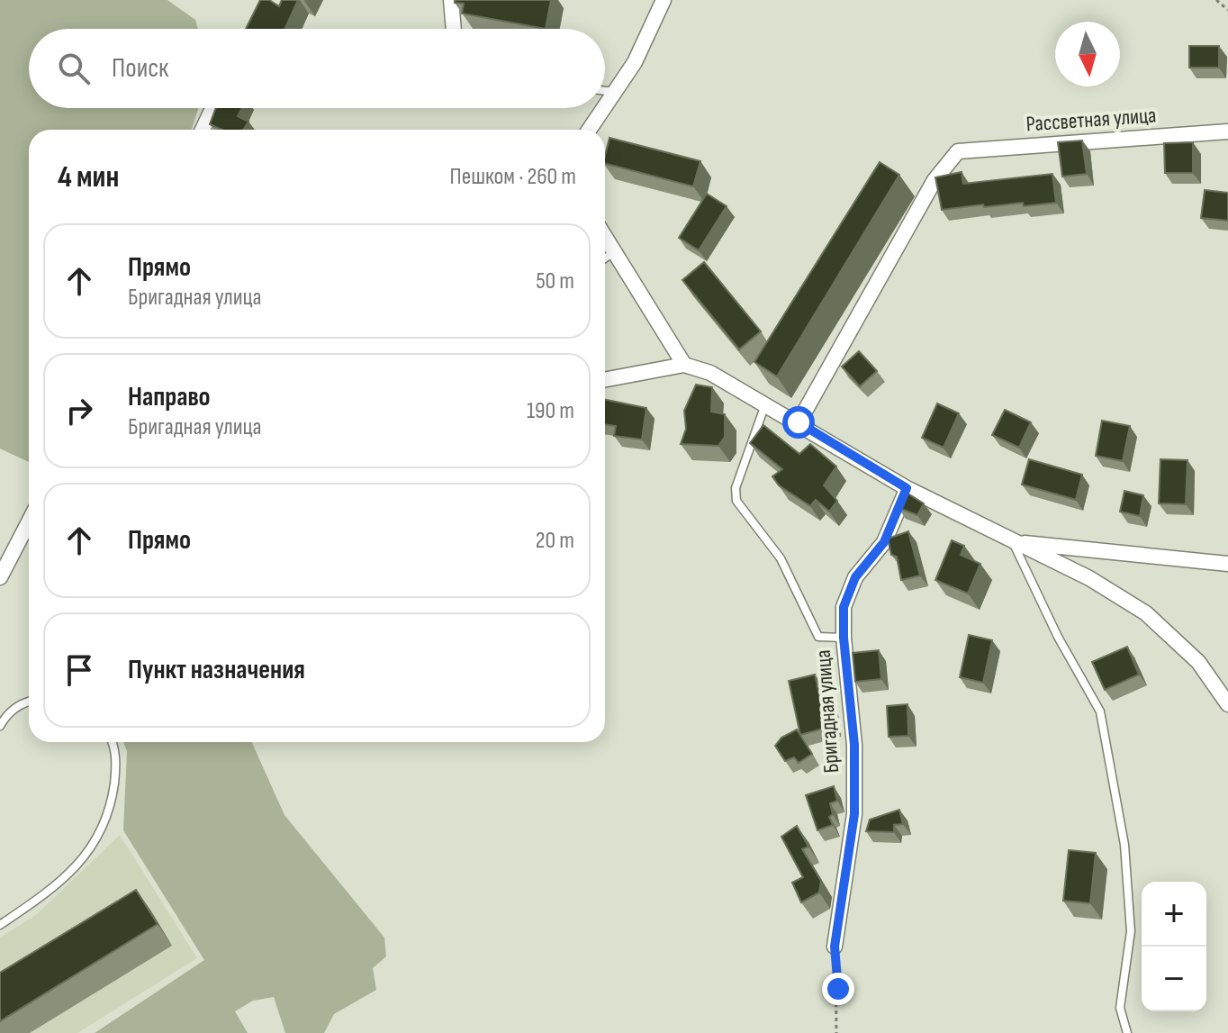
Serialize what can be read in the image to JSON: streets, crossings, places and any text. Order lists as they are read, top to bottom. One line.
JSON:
{"streets":{"street":["Рассветная улица","Бригадная улица"]},"north":"bottom","page":{"search":"Поиск","heading":["4 мин","Пешком · 260 m"],"list":[["Прямо","Бригадная улица","50 m"],["Направо","Бригадная улица","190 m"],["Прямо","20 m"],"Пункт назначения"],"map_buttons":["+","−"]}}
